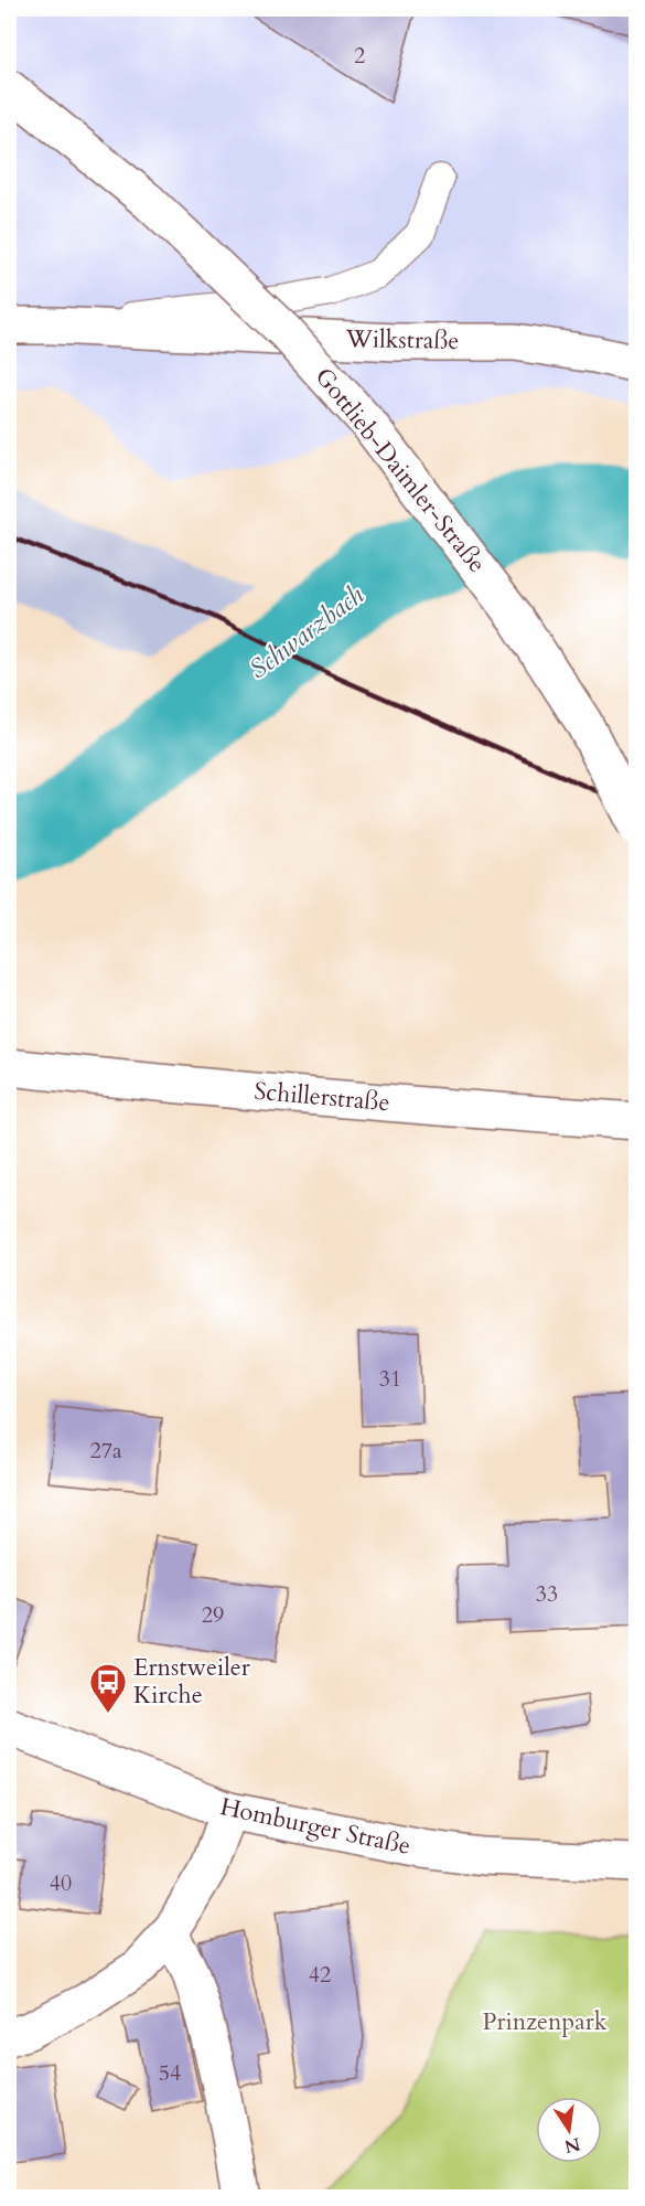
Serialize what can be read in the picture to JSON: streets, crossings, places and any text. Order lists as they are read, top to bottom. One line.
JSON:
{"streets":{"street":["Wilkstraße","Gottlieb-Daimler-Straße","Schillerstraße","Homburger Straße"]},"water":["Schwarzbach"],"parks":["Prinzenpark"],"places":{"bus stop":["Ernstweiler Kirche"]},"house_numbers":["2","31","27a","33","29","40","42","54"],"north":"bottom"}
